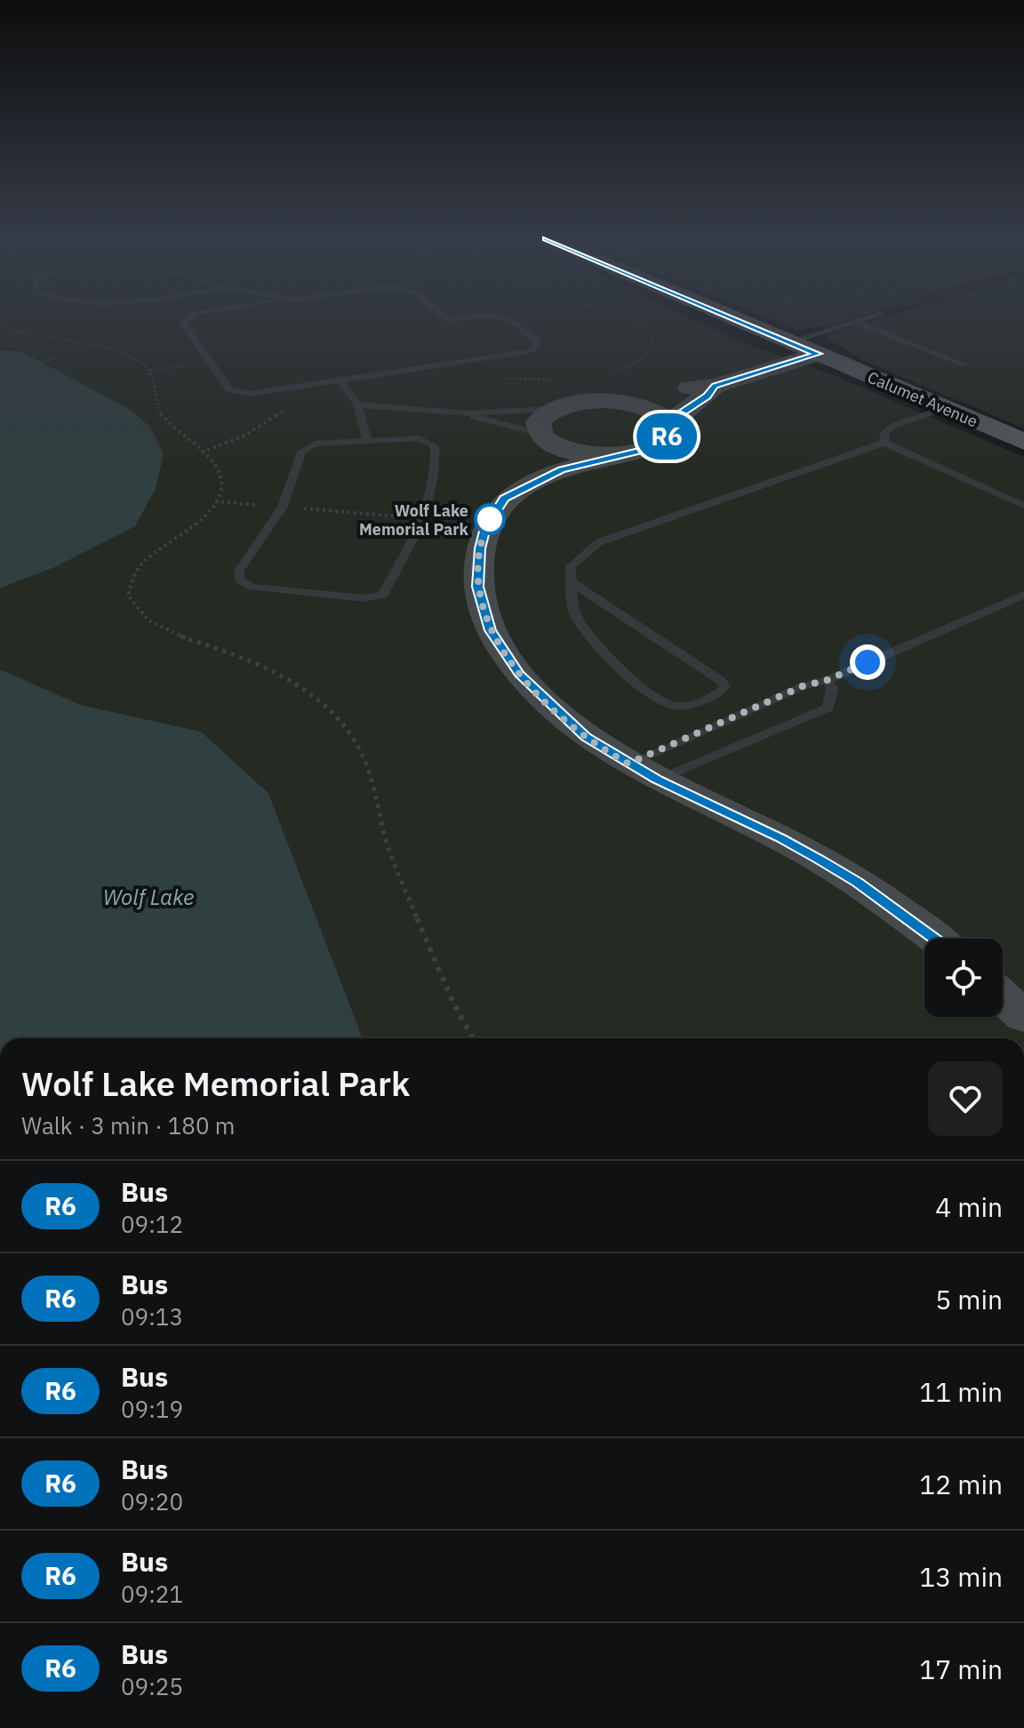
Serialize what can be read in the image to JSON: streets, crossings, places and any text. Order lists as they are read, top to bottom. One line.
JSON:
{"streets":{"main road":["Calumet Avenue"]},"water":["Wolf Lake"],"places":["Wolf Lake Memorial Park"],"lines":["bus line R6"],"page":{"on_map":"R6","heading":["Wolf Lake Memorial Park","Walk · 3 min · 180 m"],"list":[{"mark":"R6","name":"Bus","note":"09:12","value":"4 min"},{"mark":"R6","name":"Bus","note":"09:13","value":"5 min"},{"mark":"R6","name":"Bus","note":"09:19","value":"11 min"},{"mark":"R6","name":"Bus","note":"09:20","value":"12 min"},{"mark":"R6","name":"Bus","note":"09:21","value":"13 min"},{"mark":"R6","name":"Bus","note":"09:25","value":"17 min"}]}}
